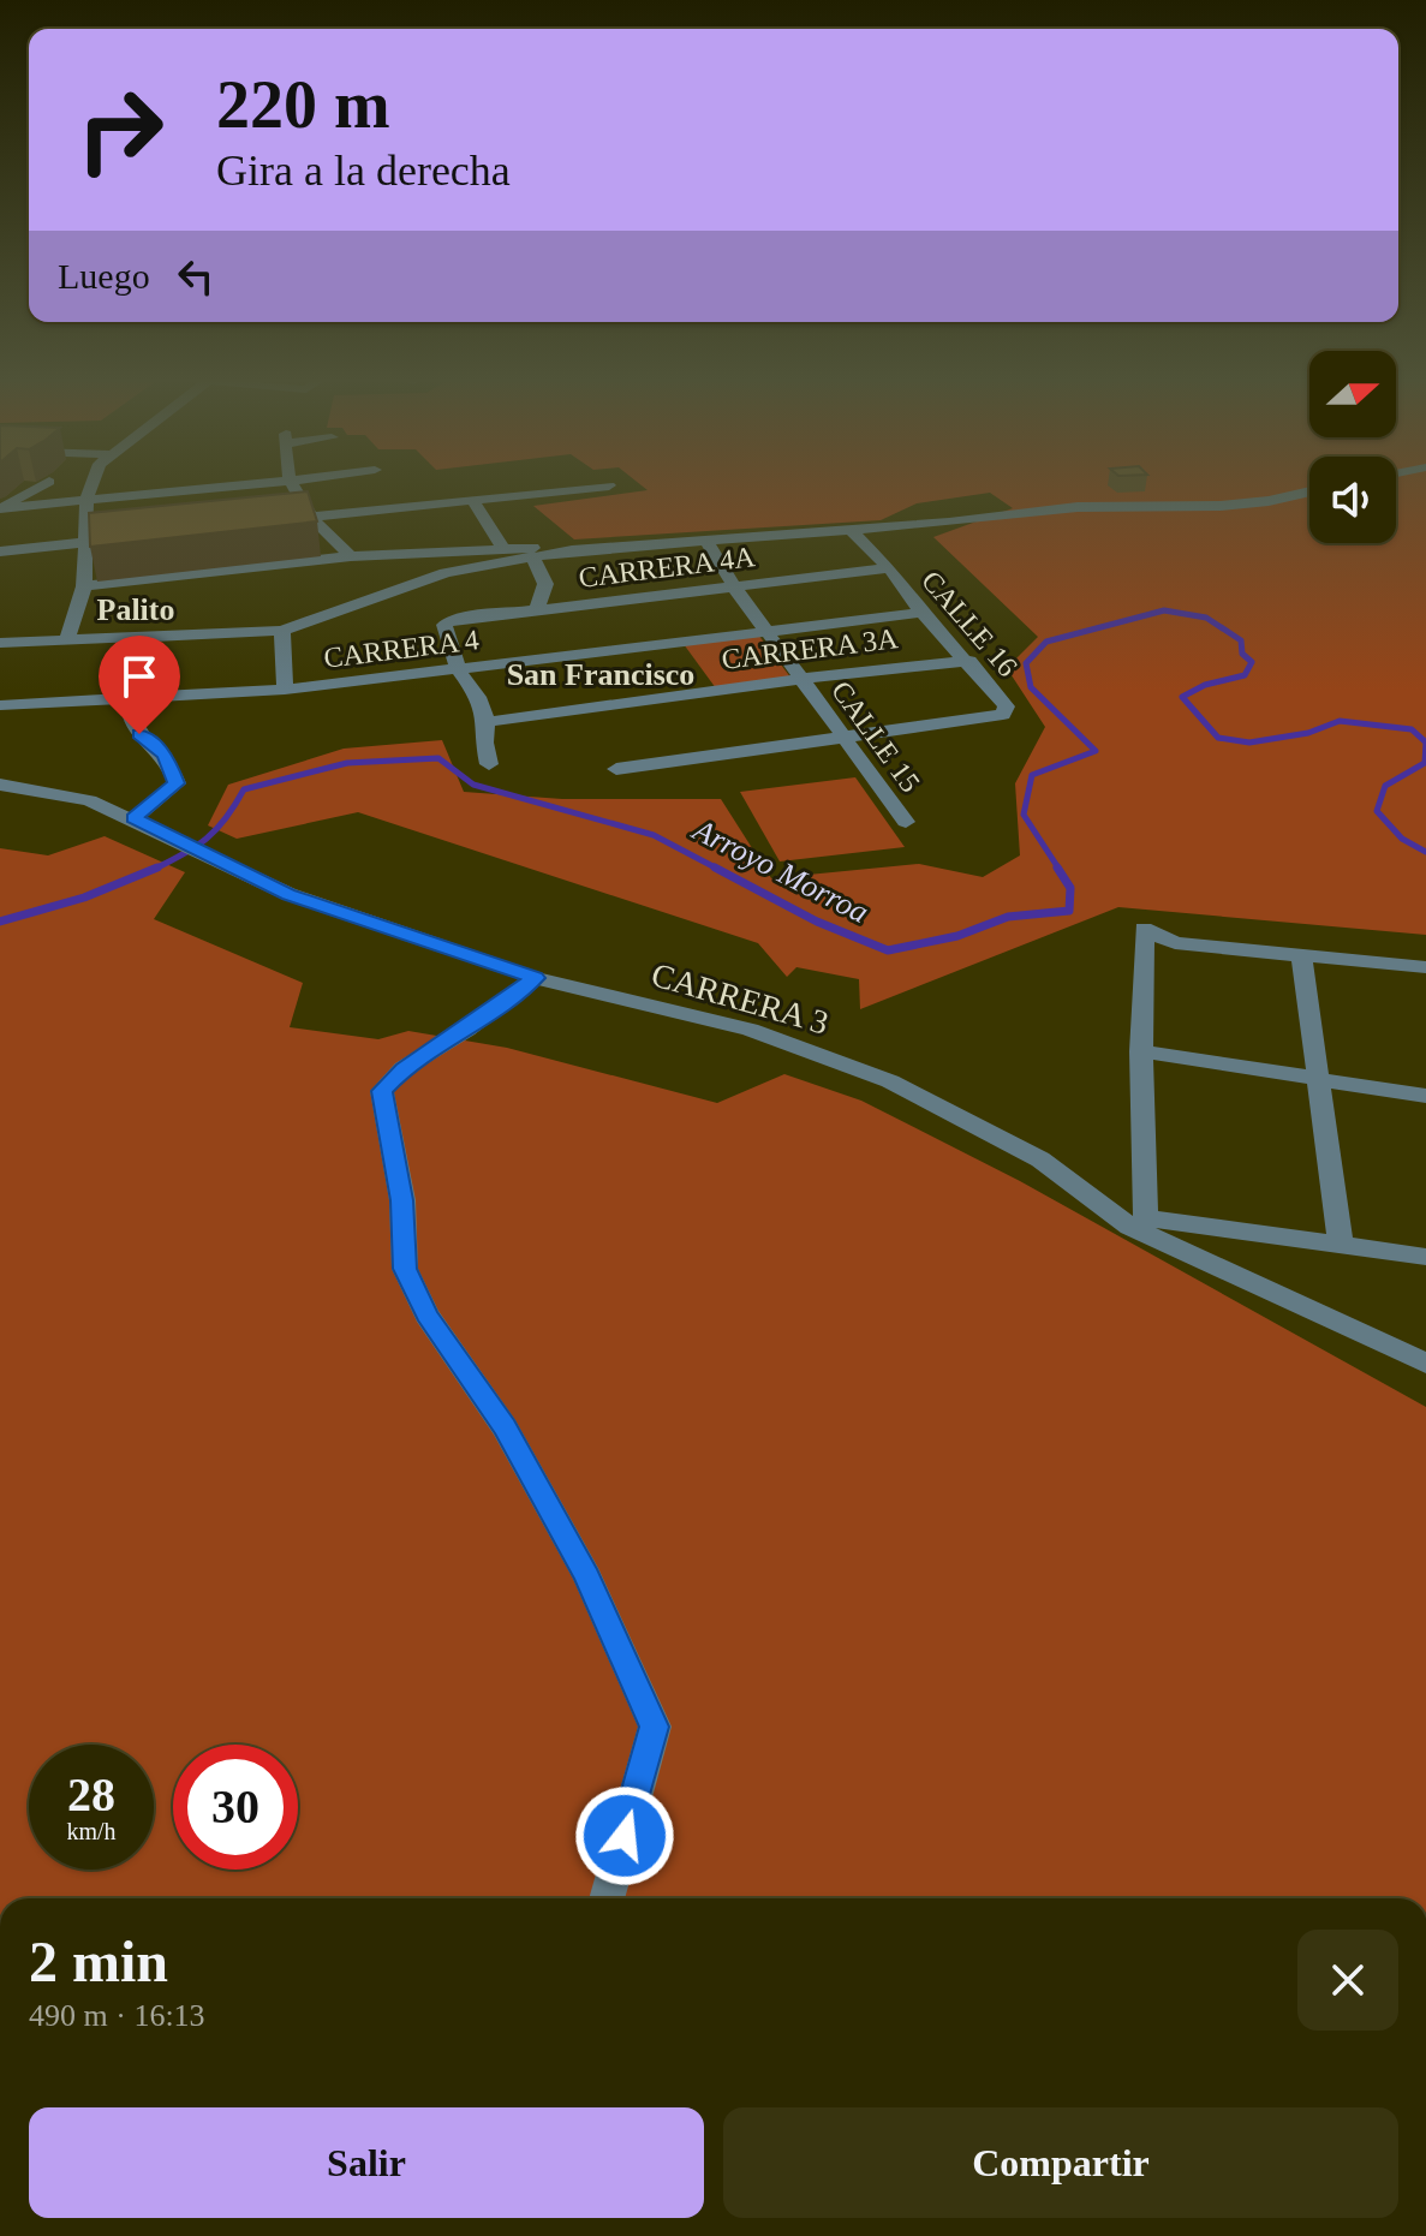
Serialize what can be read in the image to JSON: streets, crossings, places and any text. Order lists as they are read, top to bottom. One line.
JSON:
{"streets":{"street":["CARRERA 4A","CALLE 16","CARRERA 4","CARRERA 3A","CALLE 15","CARRERA 3"]},"crossings":[["CARRERA 4A","CALLE 16"],["CARRERA 4A","CARRERA 4"],["CARRERA 4A","CALLE 15"],["CALLE 16","CARRERA 4"],["CALLE 16","CARRERA 3A"],["CALLE 16","CALLE 15"],["CARRERA 4","CALLE 15"],["CARRERA 3A","CALLE 15"]],"districts":["Palito","San Francisco"],"water":["Arroyo Morroa"],"north":"right","page":{"turn":["220 m","Gira a la derecha"],"then":"Luego","speed":"28 km/h","limit":"30","heading":["2 min","490 m · 16:13"],"buttons":["Salir","Compartir"]}}
